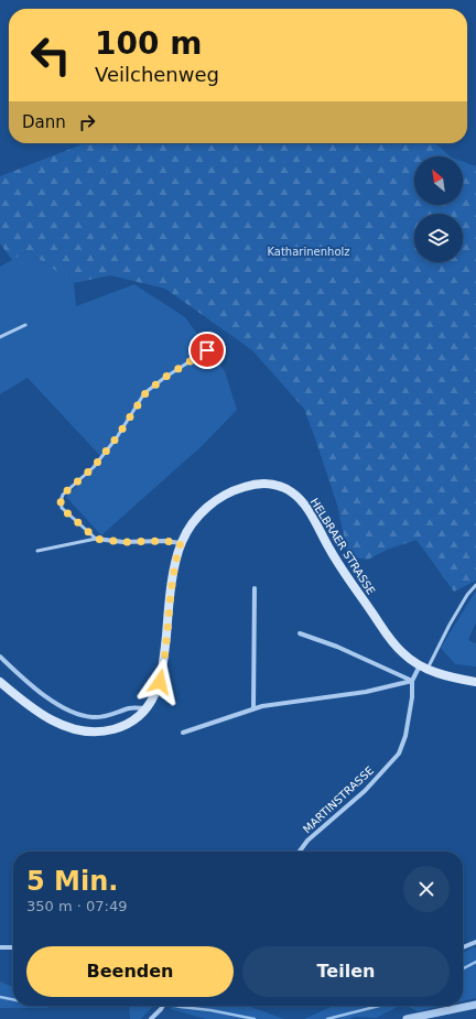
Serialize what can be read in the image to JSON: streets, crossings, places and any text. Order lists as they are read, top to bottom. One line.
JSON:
{"streets":{"main road":["HELBRAER STRASSE"],"street":["MARTINSTRASSE"]},"crossings":[["HELBRAER STRASSE","MARTINSTRASSE"]],"parks":["Katharinenholz"],"north":"top left","page":{"turn":["100 m","Veilchenweg"],"then":"Dann","heading":["5 Min.","350 m · 07:49"],"buttons":["Beenden","Teilen"]}}
